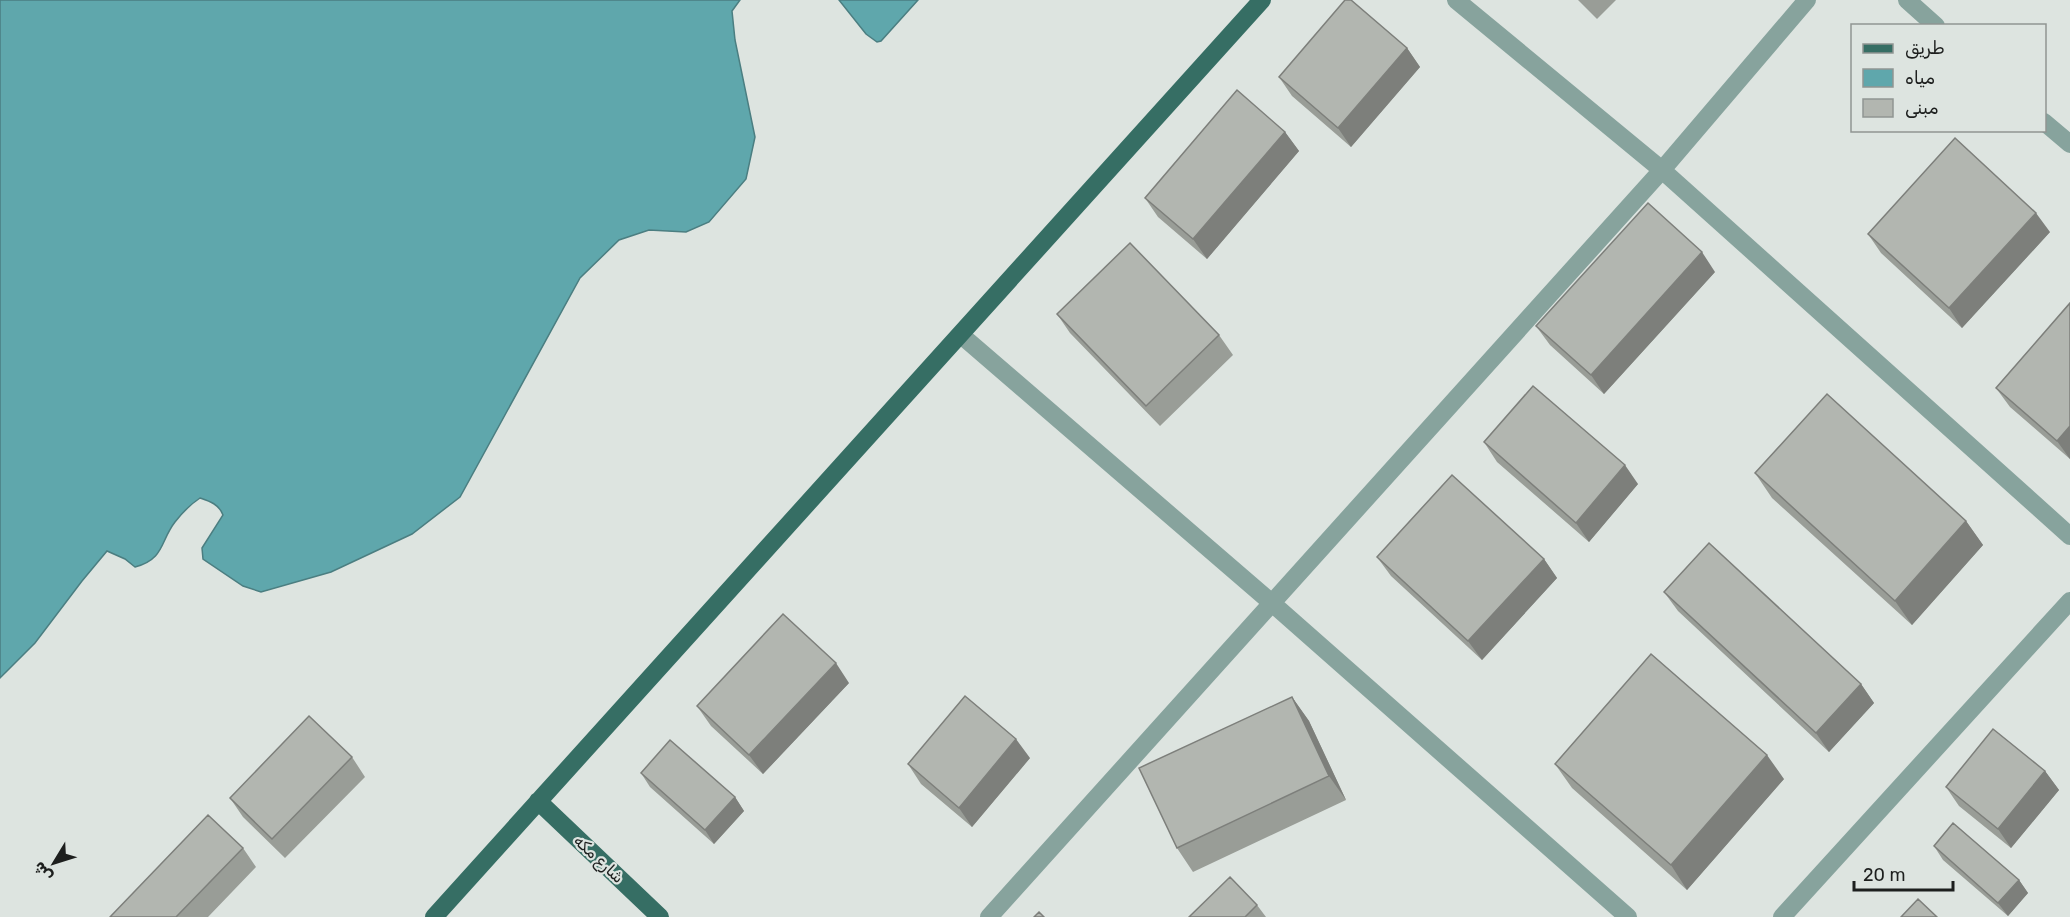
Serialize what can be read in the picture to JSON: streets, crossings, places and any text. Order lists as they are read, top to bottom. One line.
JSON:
{"streets":{"main road":["شارع مكه"]},"legend":["طريق","مياه","مبنى"],"scale_bar":"20 m","north":"bottom left"}
